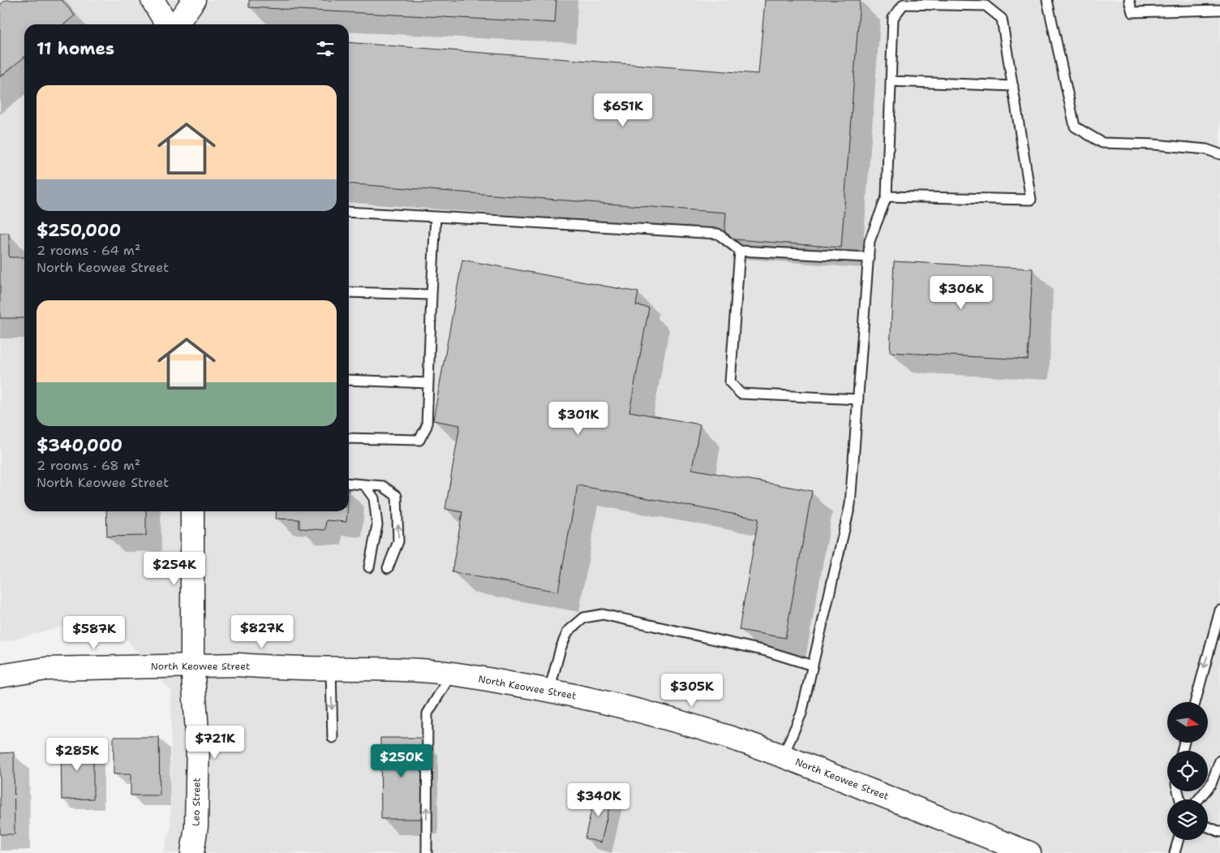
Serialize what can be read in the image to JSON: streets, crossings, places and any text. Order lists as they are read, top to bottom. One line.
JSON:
{"streets":{"main road":["North Keowee Street","Leo Street"]},"crossings":[["North Keowee Street","Leo Street"]],"north":"right","page":{"heading":"11 homes","list":[{"name":"$250,000","note":"2 rooms · 64 m² · North Keowee Street"},{"name":"$340,000","note":"2 rooms · 68 m² · North Keowee Street"}],"price":["$651K","$306K","$301K","$254K","$827K","$587K","$305K","$721K","$285K","$250K","$340K"]}}
